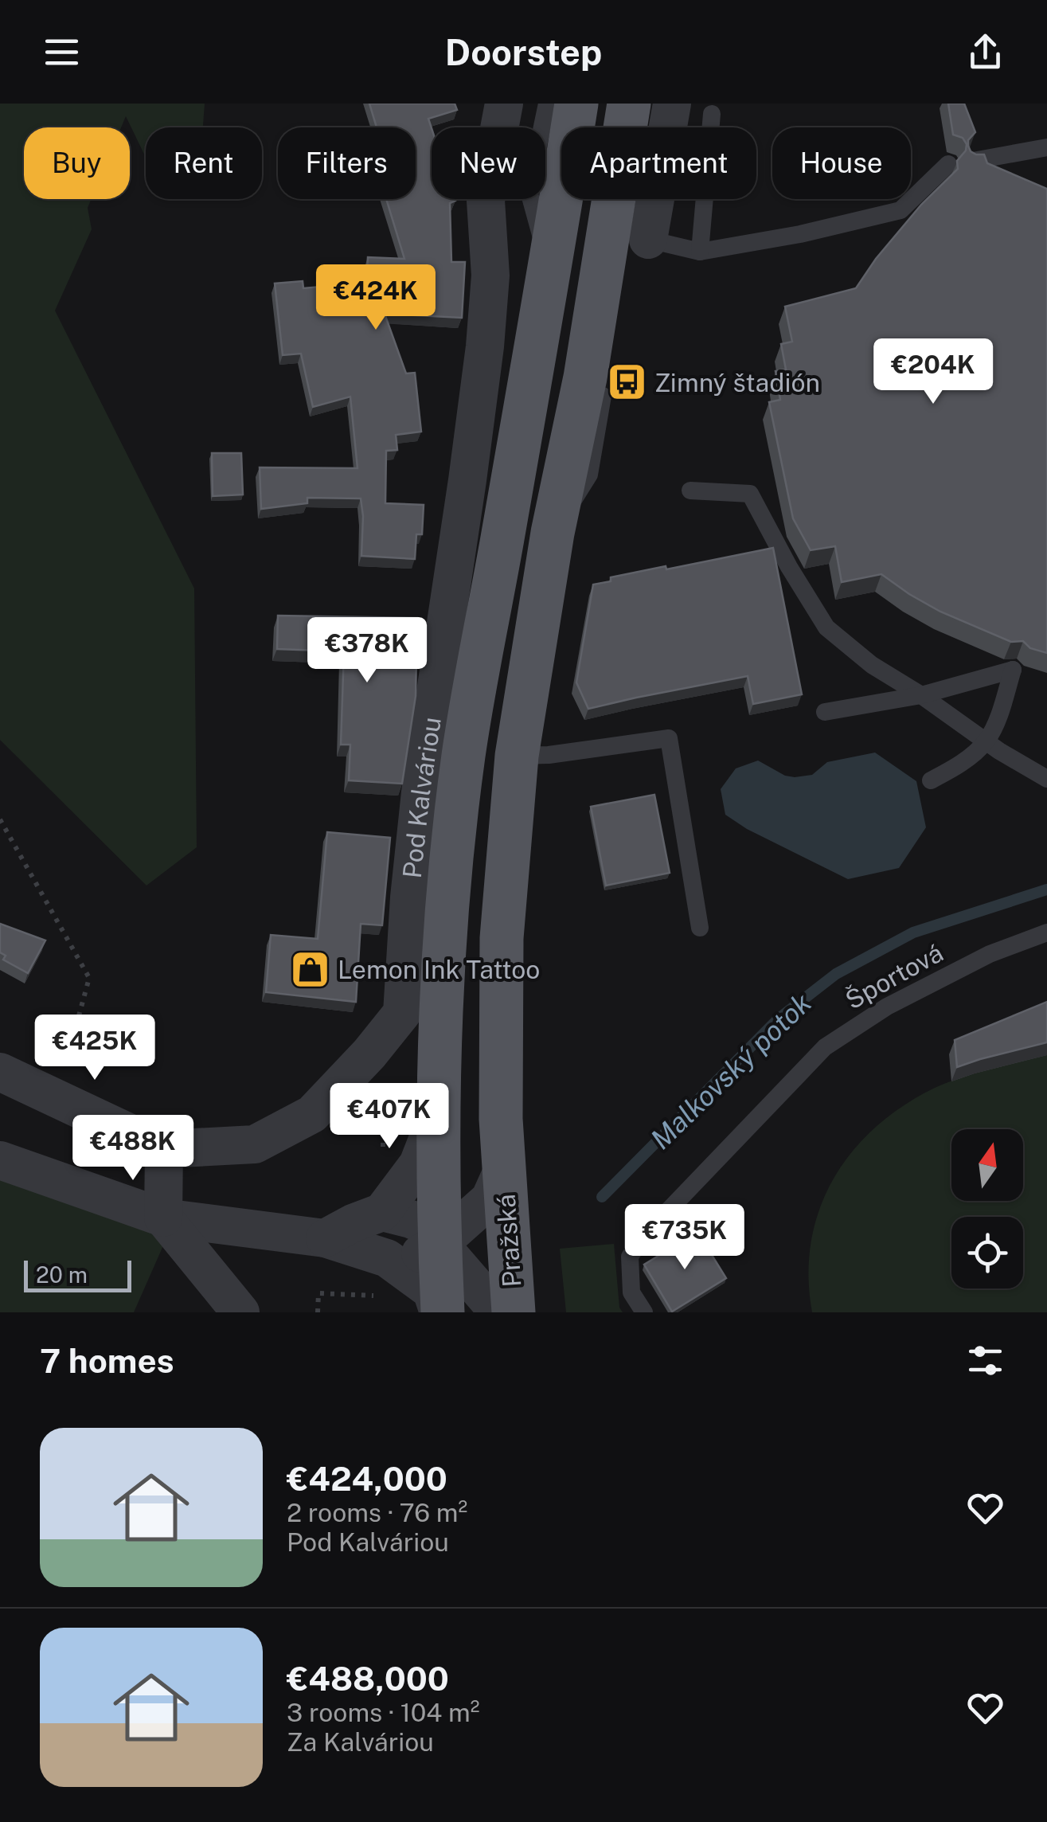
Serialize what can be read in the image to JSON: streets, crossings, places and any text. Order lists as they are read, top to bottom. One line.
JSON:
{"streets":{"main road":["Pod Kalváriou","Pražská"],"lane":["Športová"]},"water":["Malkovský potok"],"places":{"bus stop":["Zimný štadión"],"shop":["Lemon Ink Tattoo"]},"scale_bar":"20 m","north":"top","page":{"header":"Doorstep","chip":["Buy","Rent","Filters","New","Apartment","House"],"price":["€424K","€204K","€378K","€425K","€407K","€488K","€735K"],"scale":"20 m","heading":"7 homes","list":[{"name":"€424,000","note":"2 rooms · 76 m² · Pod Kalváriou"},{"name":"€488,000","note":"3 rooms · 104 m² · Za Kalváriou"}]}}
